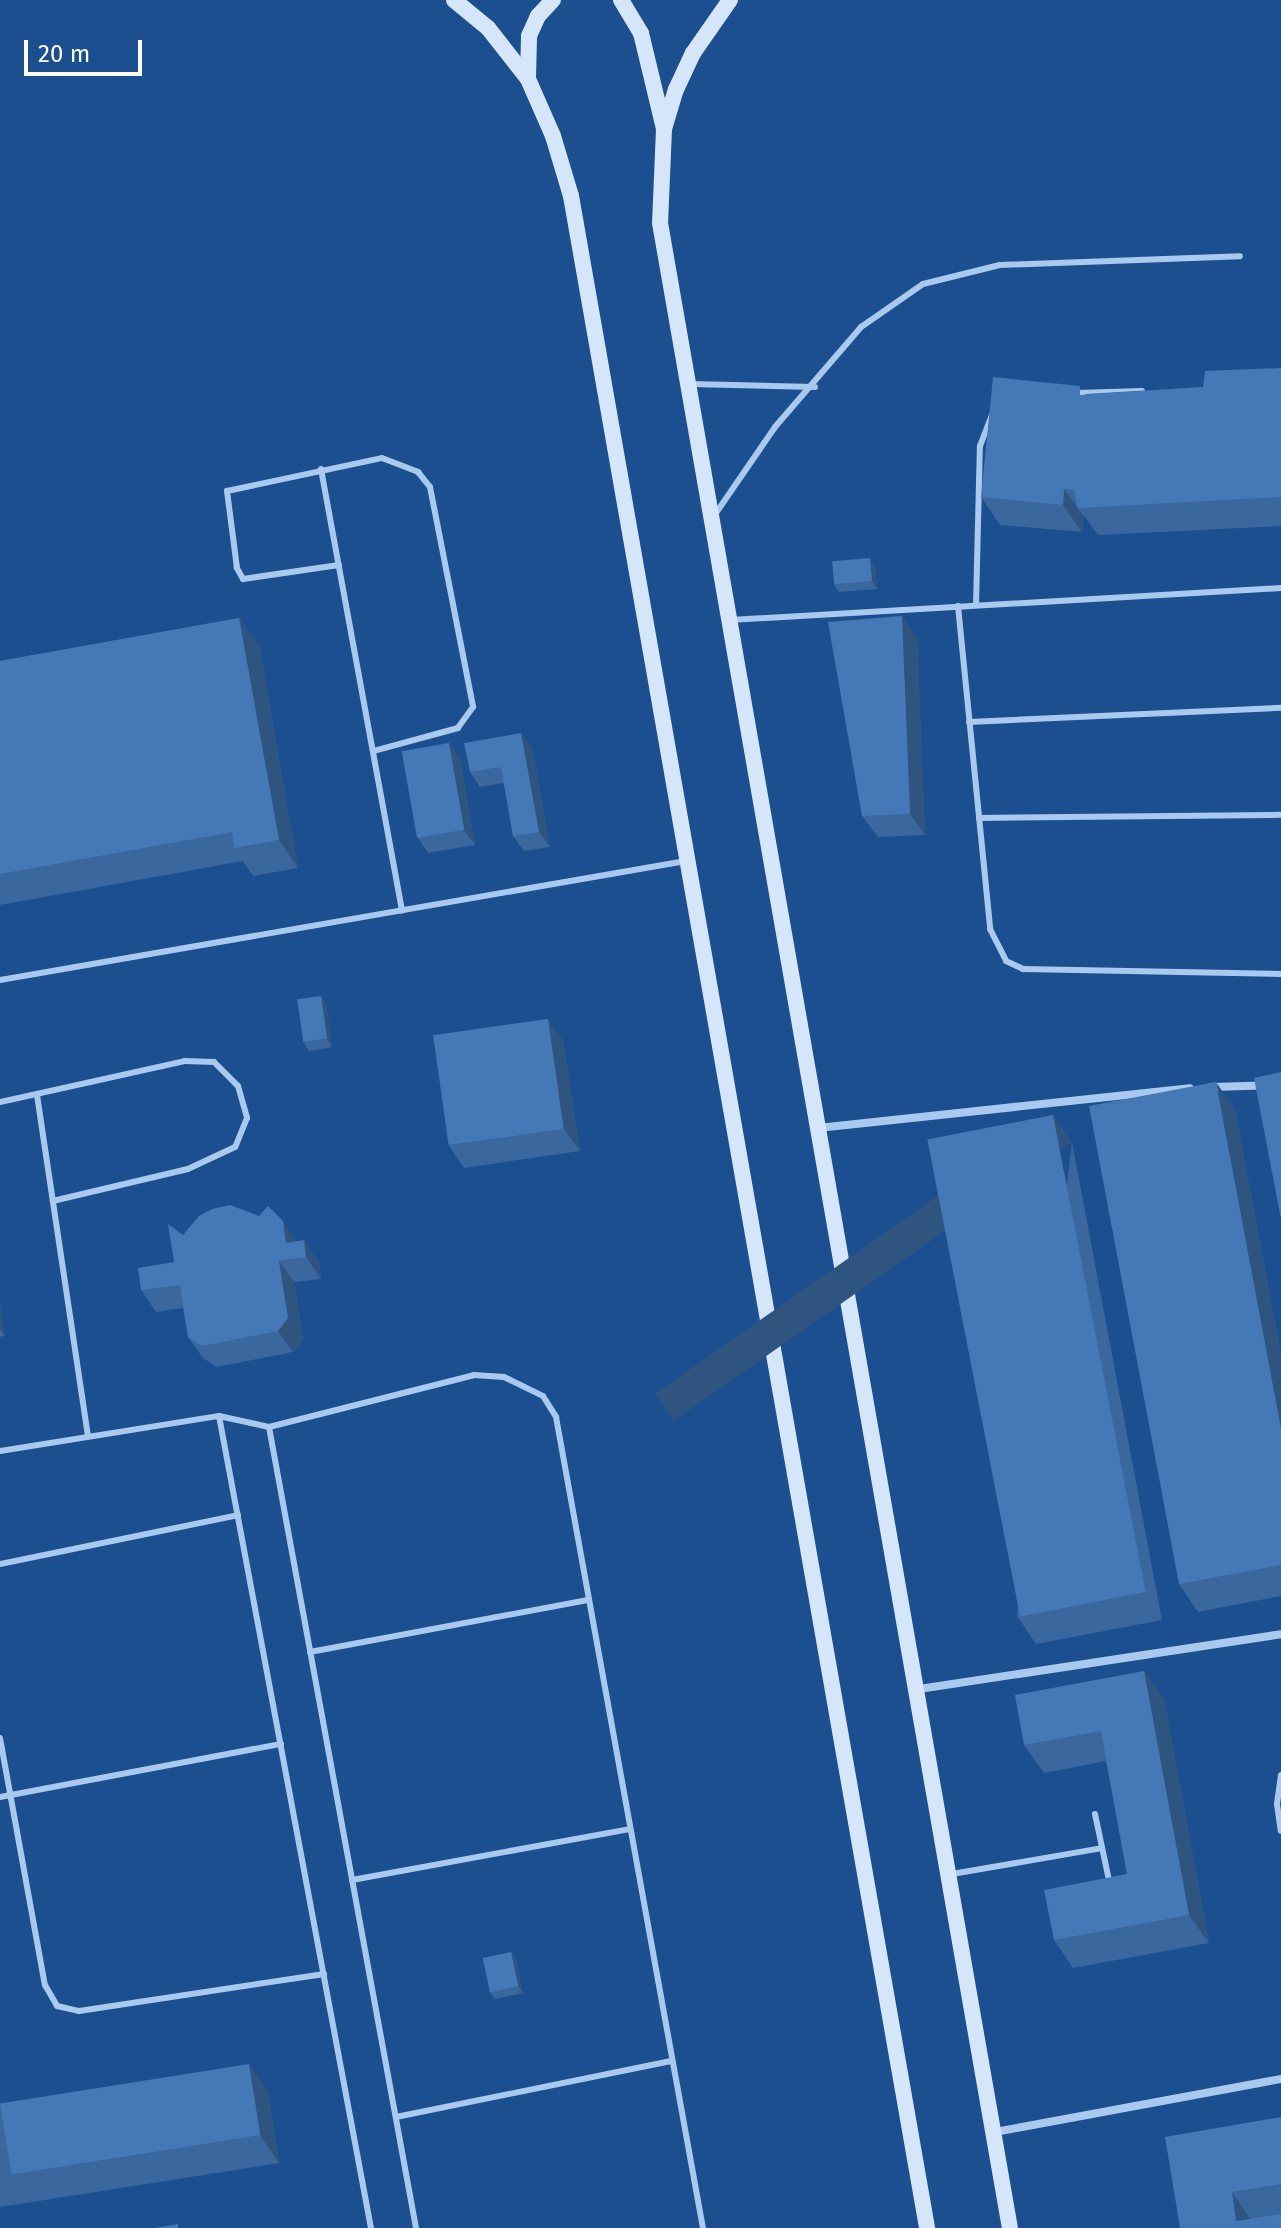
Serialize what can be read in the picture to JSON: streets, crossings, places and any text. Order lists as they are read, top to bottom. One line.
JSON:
{"scale_bar":"20 m"}
